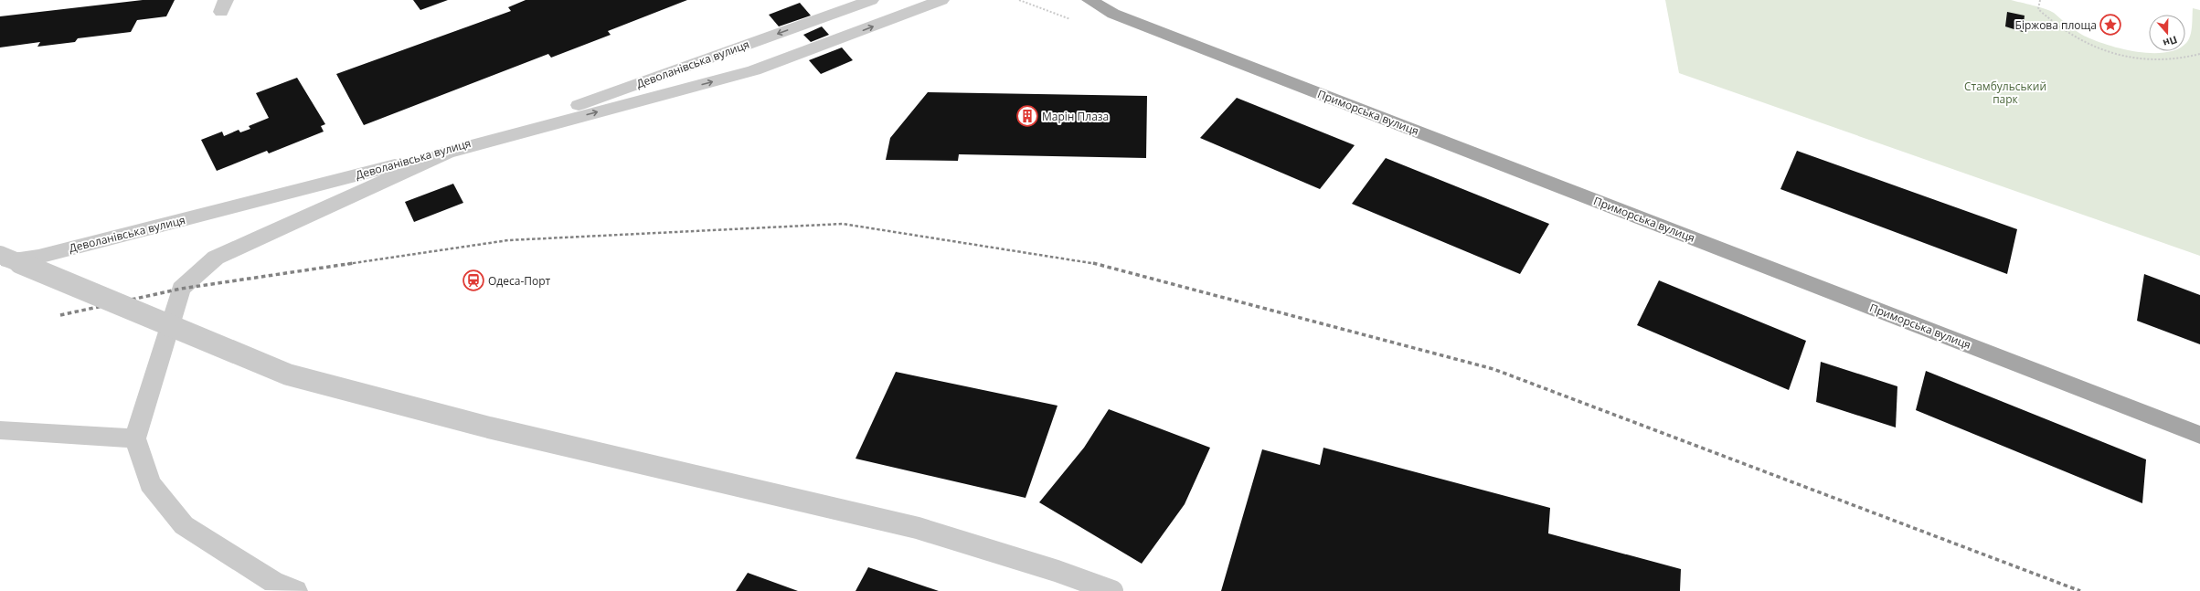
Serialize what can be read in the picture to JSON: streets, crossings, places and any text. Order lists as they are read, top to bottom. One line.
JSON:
{"streets":{"main road":["Приморська вулиця"],"street":["Деволанівська вулиця"]},"parks":["Стамбульський парк"],"places":{"place":["Біржова площа"],"building":["Марін Плаза"],"station":["Одеса-Порт"]},"north":"bottom"}
